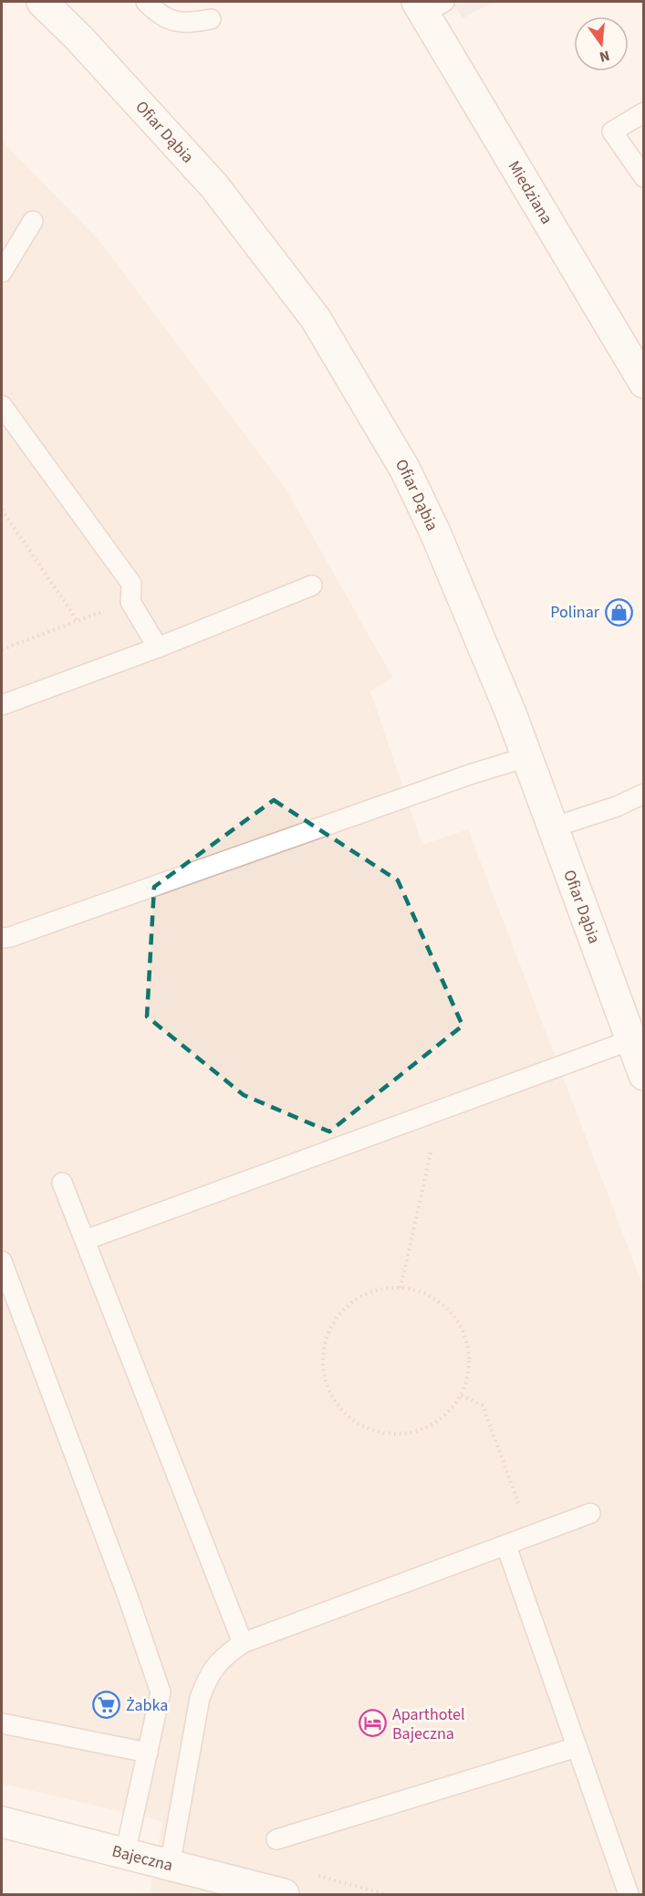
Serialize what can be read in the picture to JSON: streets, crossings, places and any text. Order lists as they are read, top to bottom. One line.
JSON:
{"streets":{"street":["Ofiar Dąbia","Miedziana","Bajeczna"]},"places":{"shop":["Polinar"],"supermarket":["Żabka"],"hotel":["Aparthotel Bajeczna"]},"north":"bottom"}
